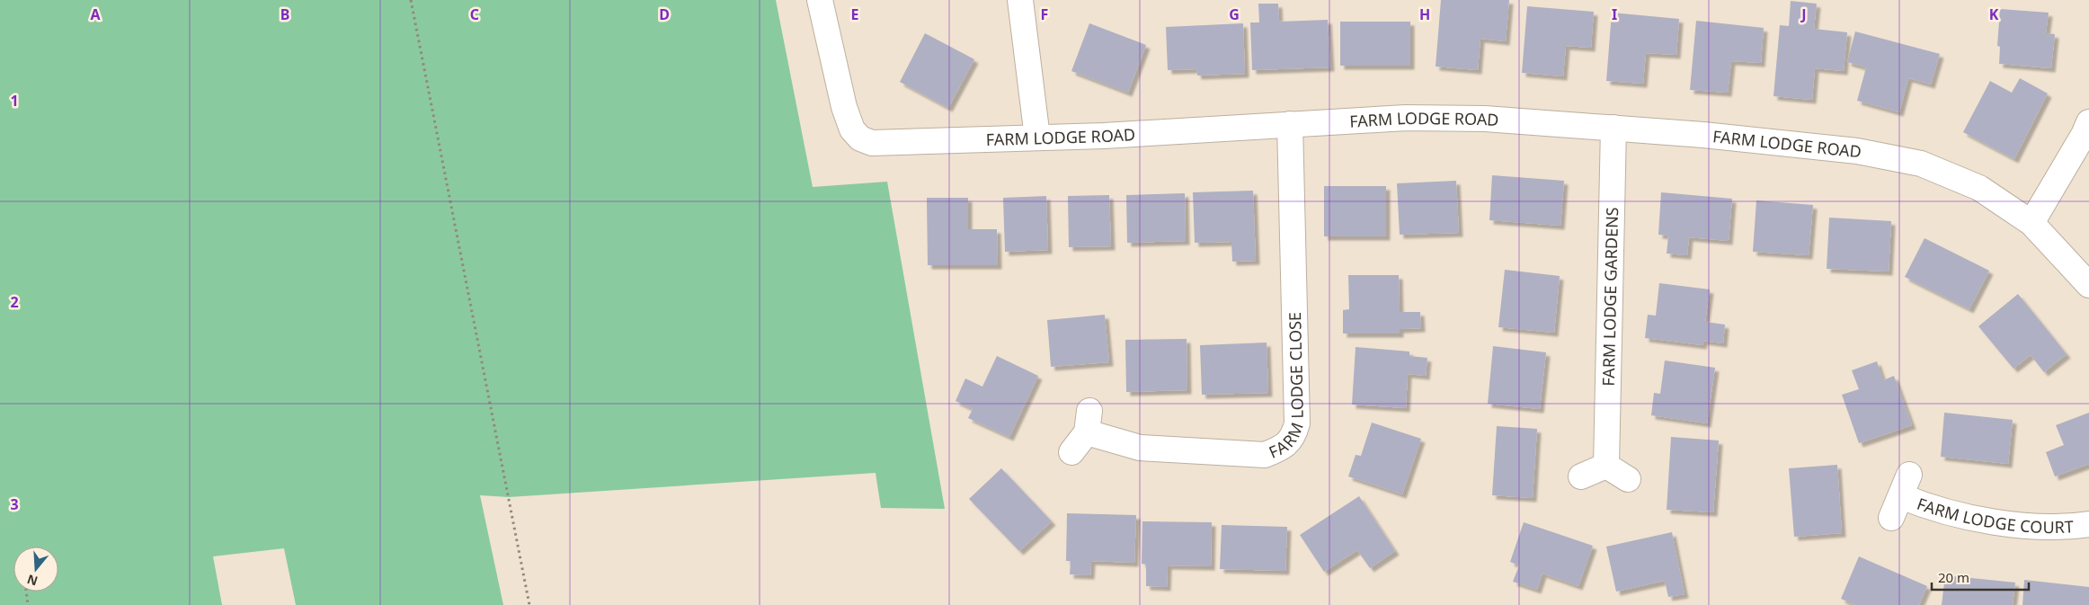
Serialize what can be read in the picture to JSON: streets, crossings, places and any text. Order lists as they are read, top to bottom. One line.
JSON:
{"streets":{"street":["FARM LODGE ROAD","FARM LODGE GARDENS","FARM LODGE CLOSE","FARM LODGE COURT"]},"crossings":[["FARM LODGE ROAD","FARM LODGE GARDENS"],["FARM LODGE ROAD","FARM LODGE CLOSE"]],"scale_bar":"20 m","north":"bottom","grid":{"columns":["A","B","C","D","E","F","G","H","I","J","K"],"rows":["1","2","3"]}}
